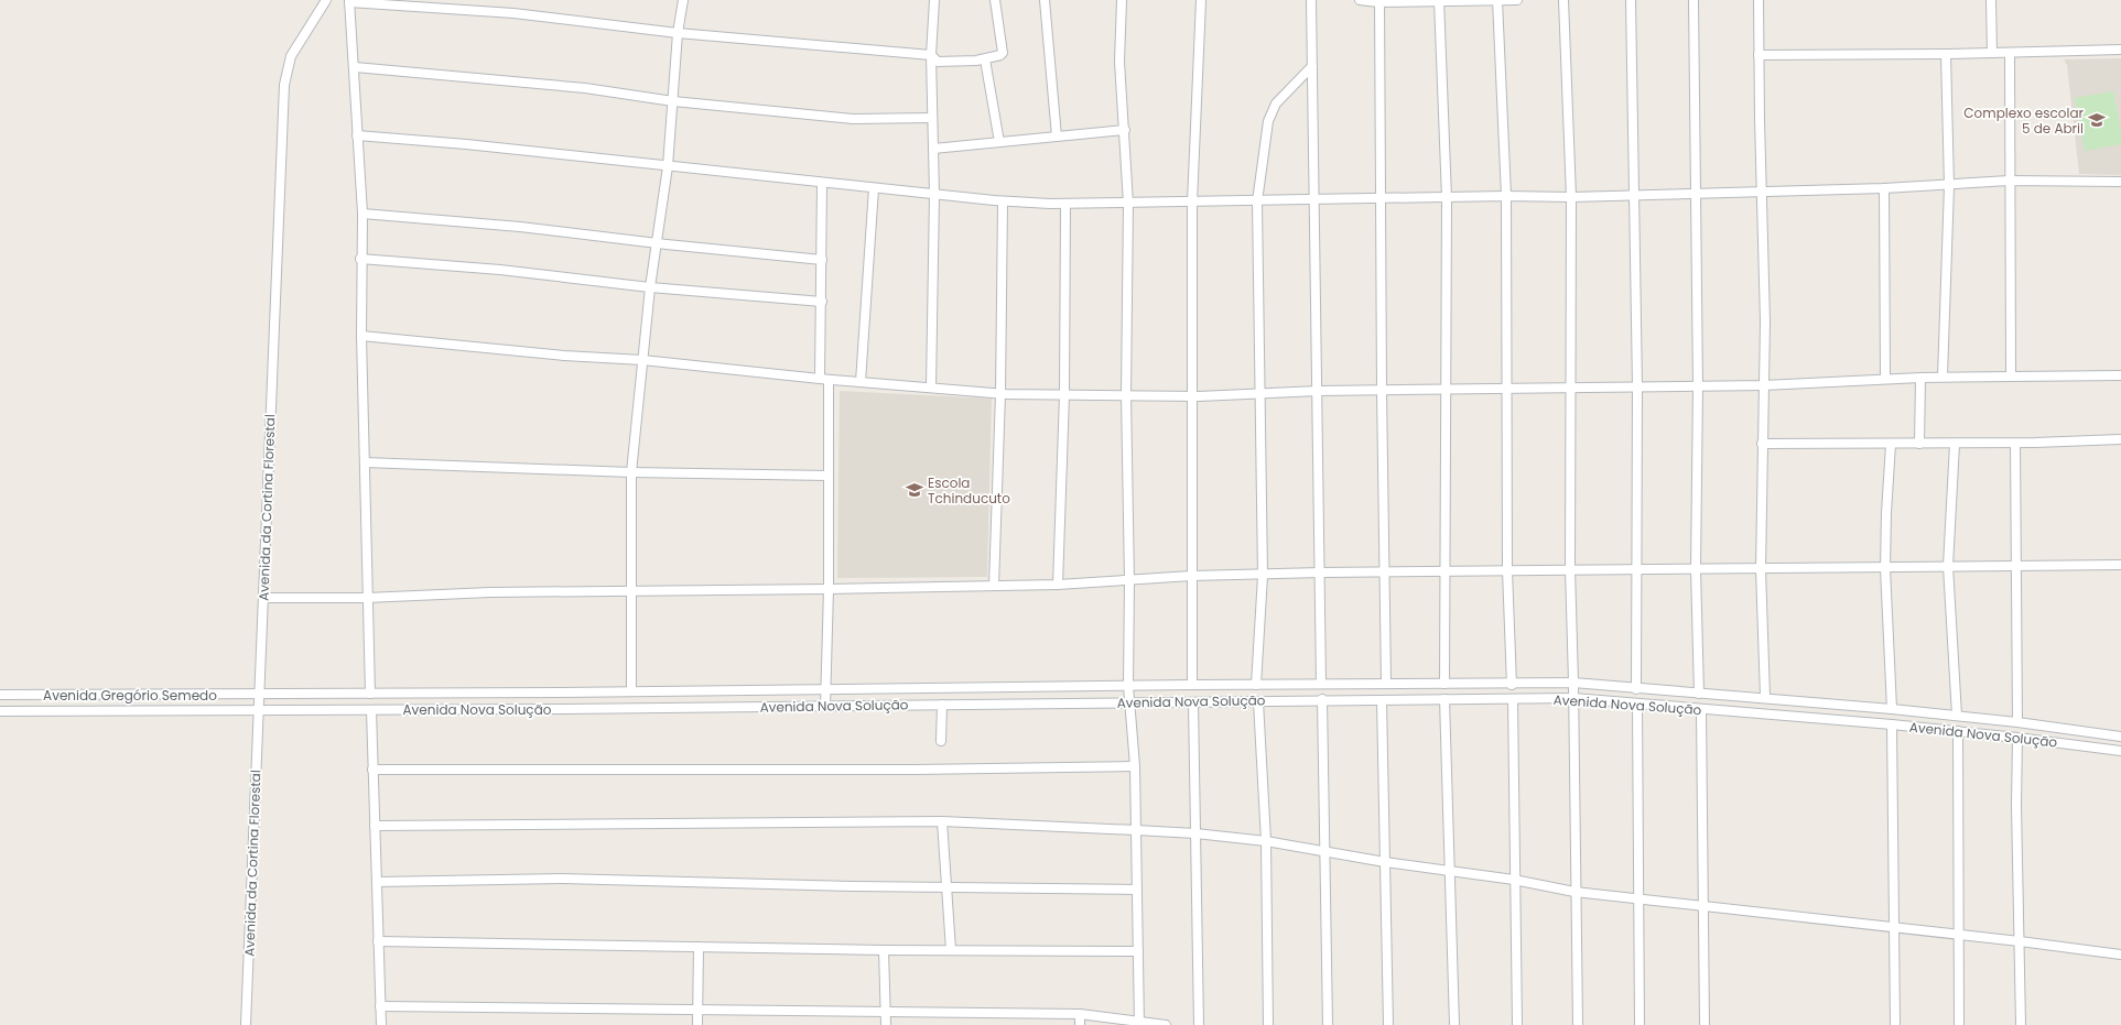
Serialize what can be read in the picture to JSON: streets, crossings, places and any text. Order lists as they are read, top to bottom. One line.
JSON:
{"streets":{"street":["Avenida da Cortina Florestal","Avenida Gregório Semedo","Avenida Nova Solução"]},"crossings":[["Avenida da Cortina Florestal","Avenida Gregório Semedo"],["Avenida da Cortina Florestal","Avenida Nova Solução"],["Avenida Gregório Semedo","Avenida Nova Solução"]],"places":{"school or university":["Complexo escolar 5 de Abril","Escola Tchinducuto"]}}
